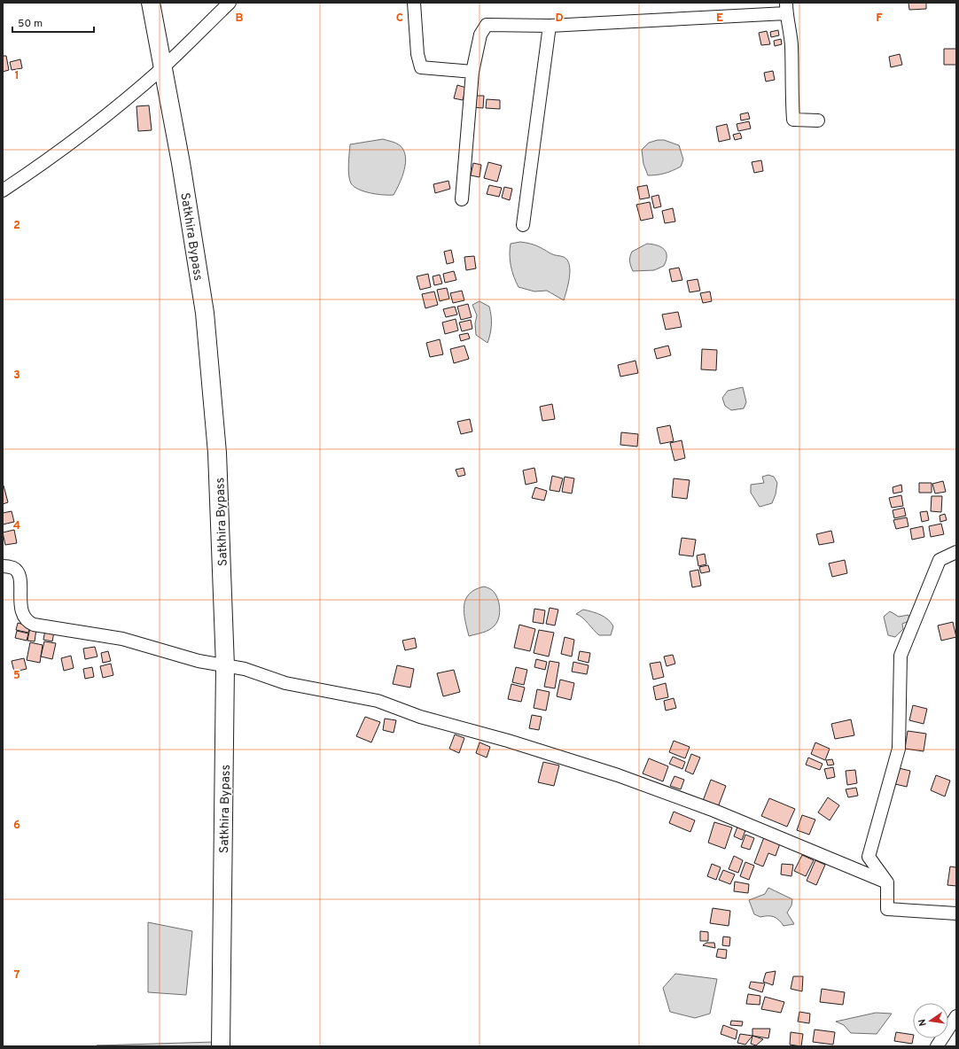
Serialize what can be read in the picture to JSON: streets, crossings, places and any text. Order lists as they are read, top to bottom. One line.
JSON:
{"streets":{"highway":["Satkhira Bypass"]},"scale_bar":"50 m","north":"left","grid":{"columns":["B","C","D","E","F"],"rows":["1","2","3","4","5","6","7"]}}
